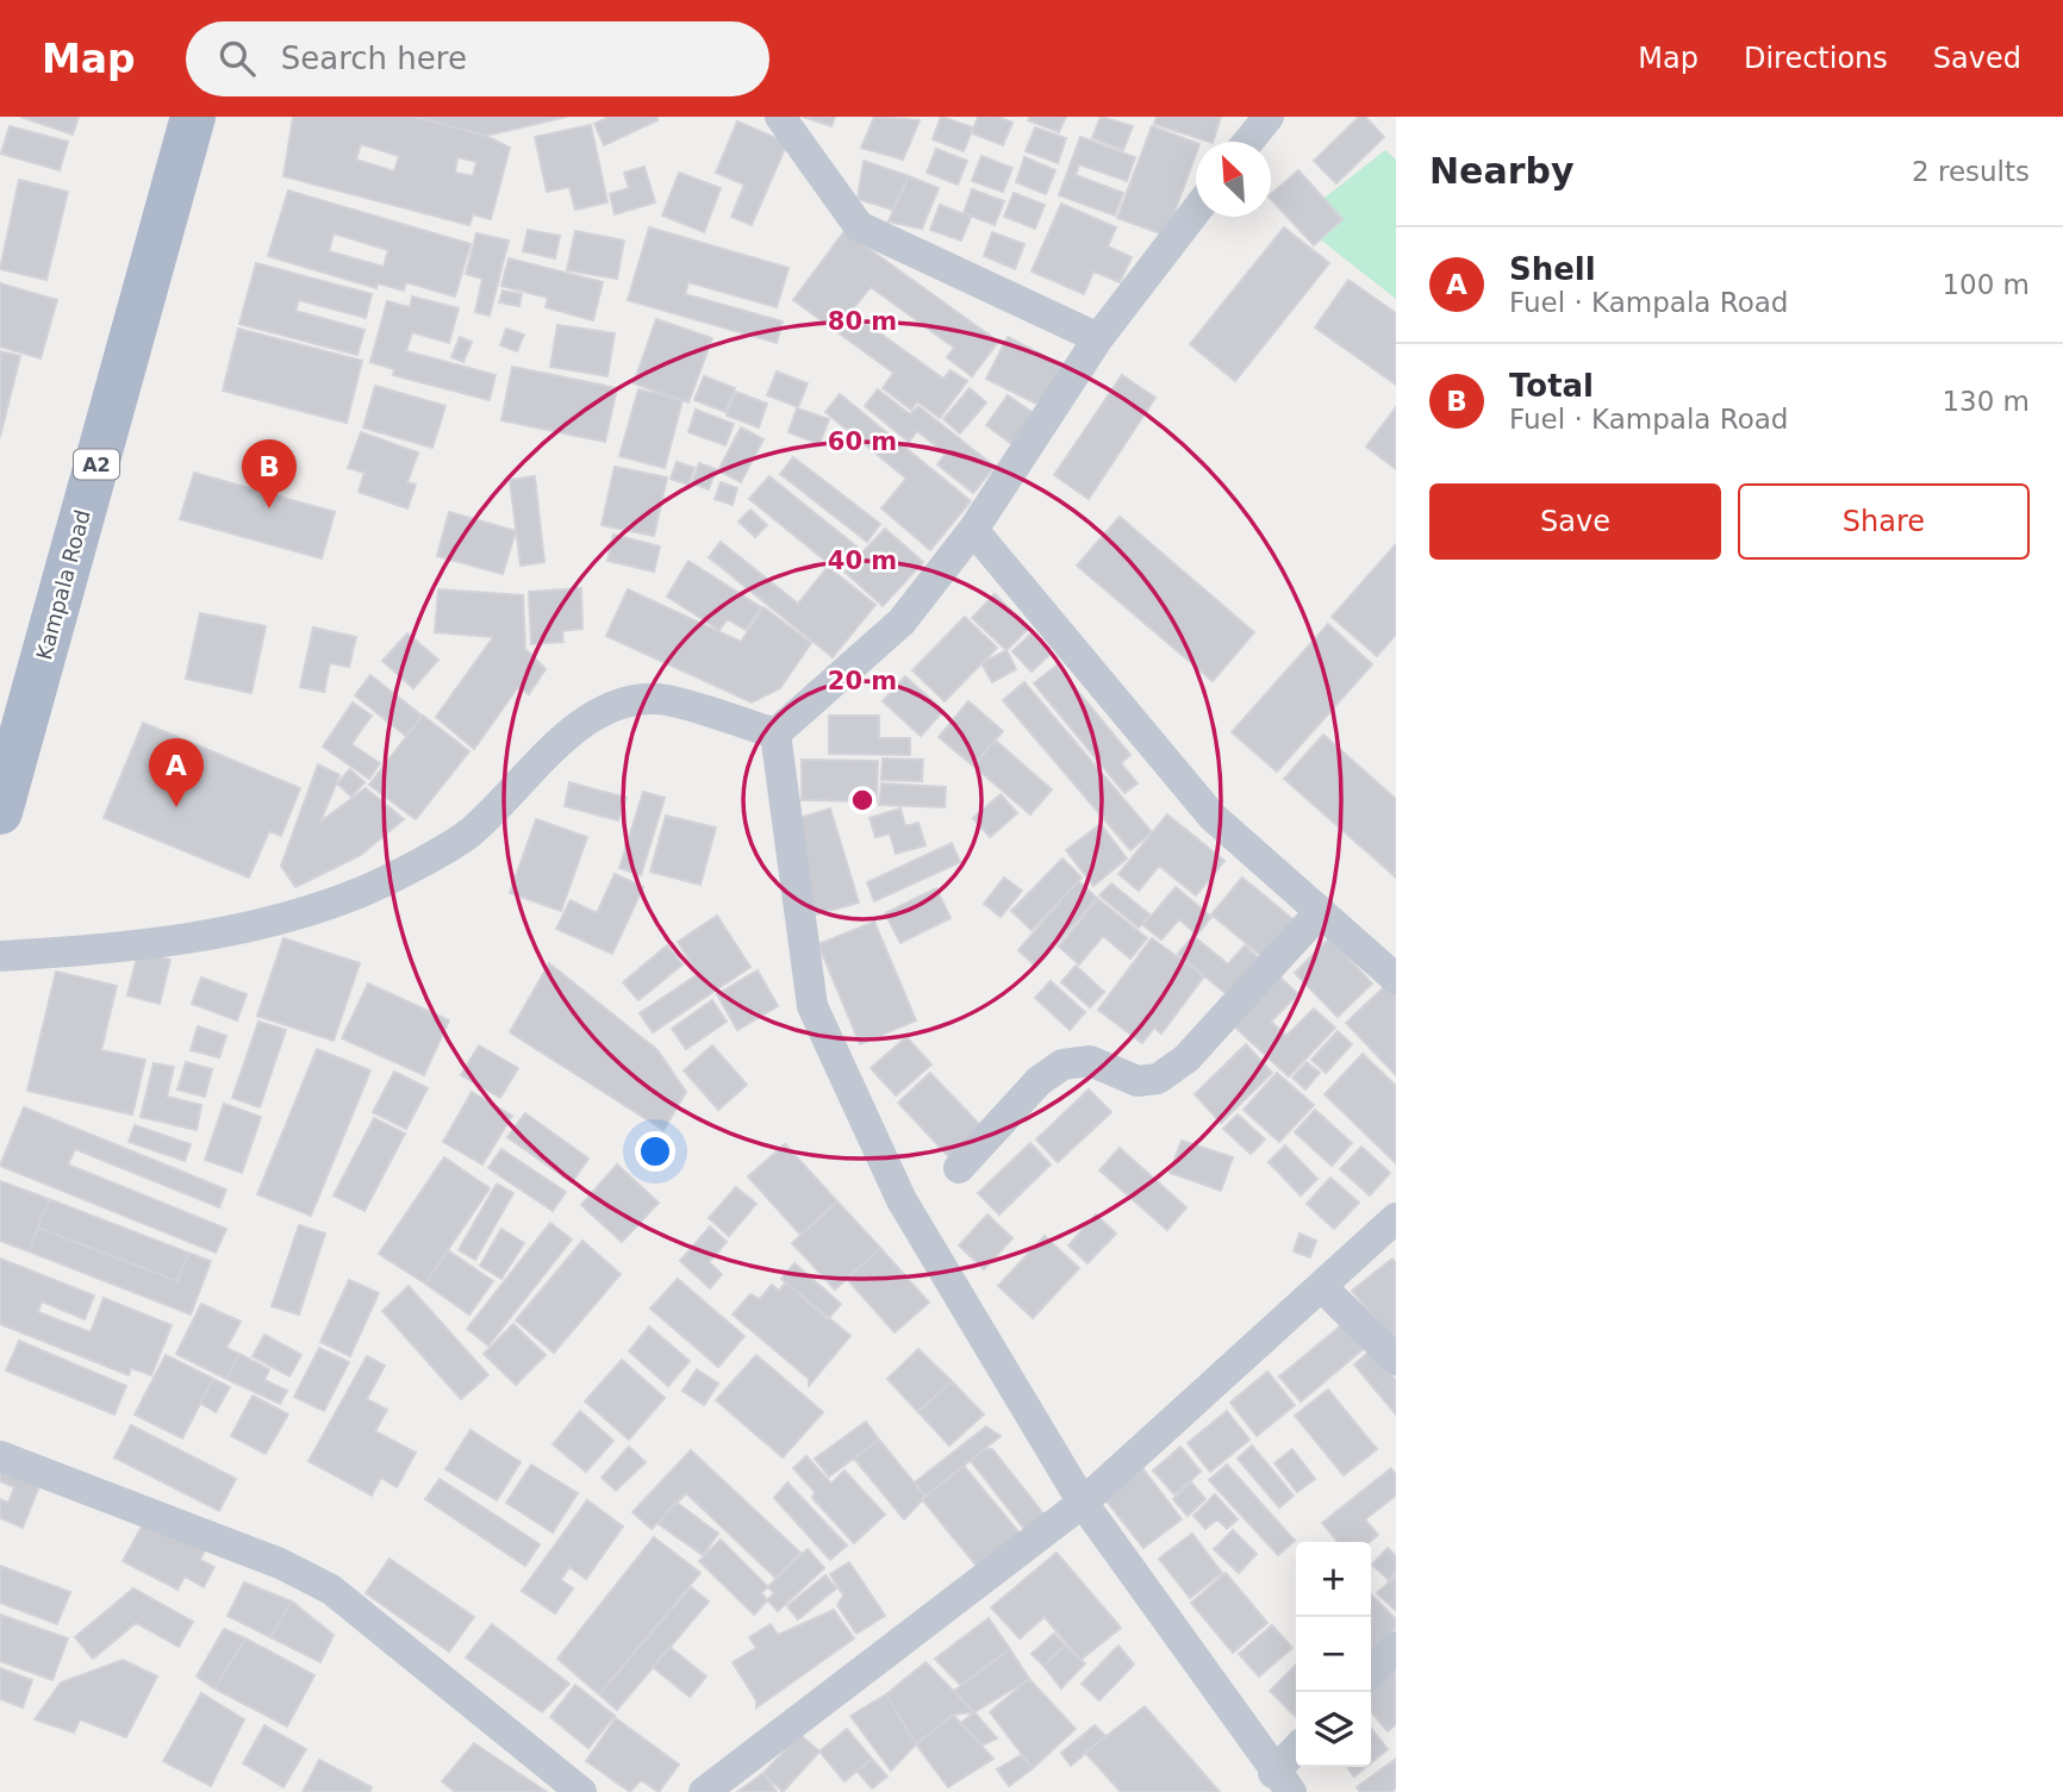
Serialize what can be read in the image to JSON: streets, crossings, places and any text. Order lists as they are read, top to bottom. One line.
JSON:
{"streets":{"main road":["A2","Kampala Road"]},"north":"top left","page":{"header":"Map","search":"Search here","nav":["Map","Directions","Saved"],"heading":["Nearby","2 results"],"list":[{"mark":"A","name":"Shell","note":"Fuel · Kampala Road","value":"100 m"},{"mark":"B","name":"Total","note":"Fuel · Kampala Road","value":"130 m"}],"pins":["B","A"],"buttons":["Save","Share"],"map_buttons":["+","−"]},"rings":["80 m","60 m","40 m","20 m"]}
